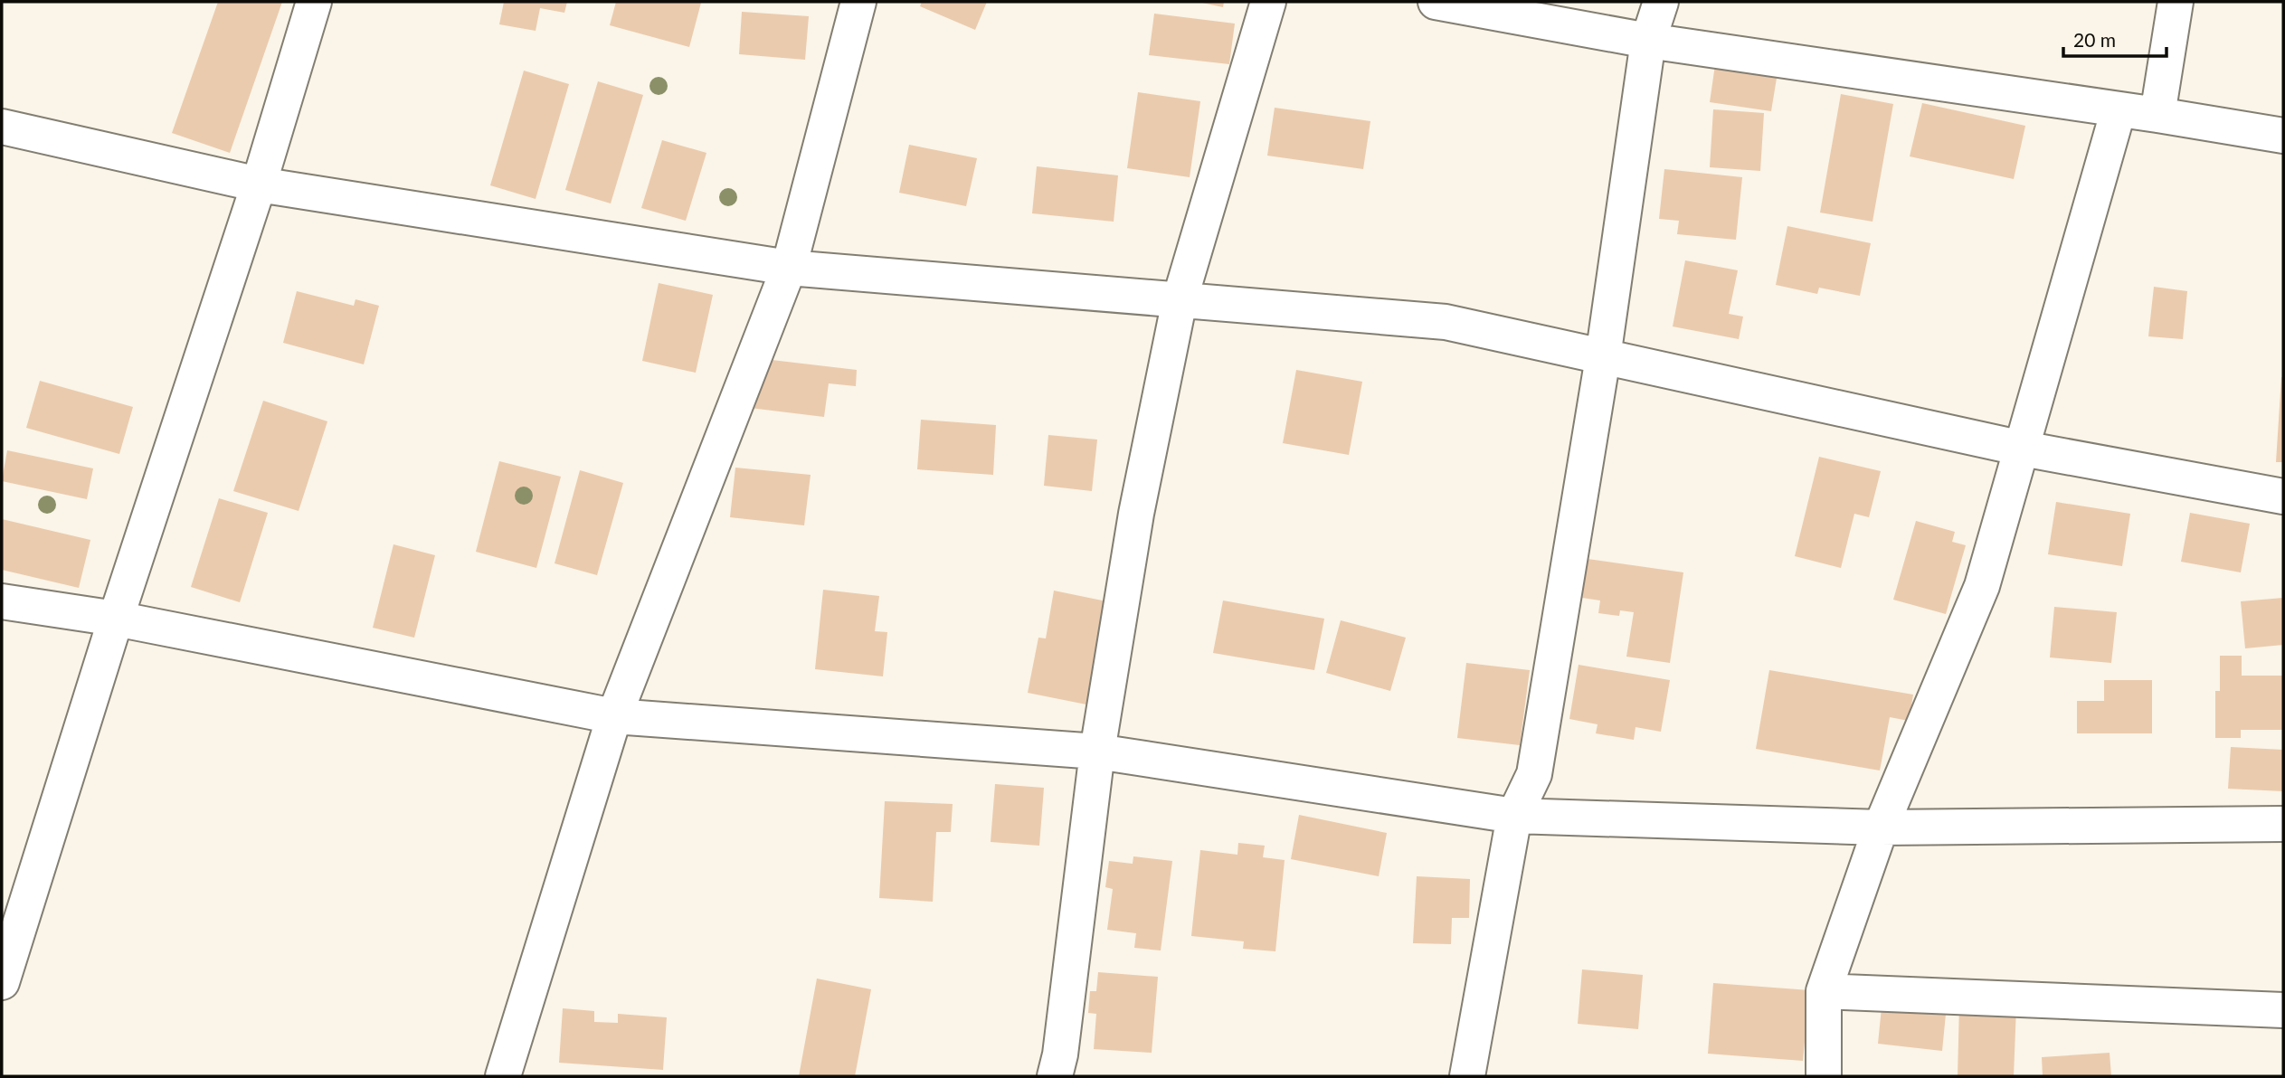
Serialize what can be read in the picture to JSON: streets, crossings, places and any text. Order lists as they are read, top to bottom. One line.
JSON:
{"scale_bar":"20 m"}
